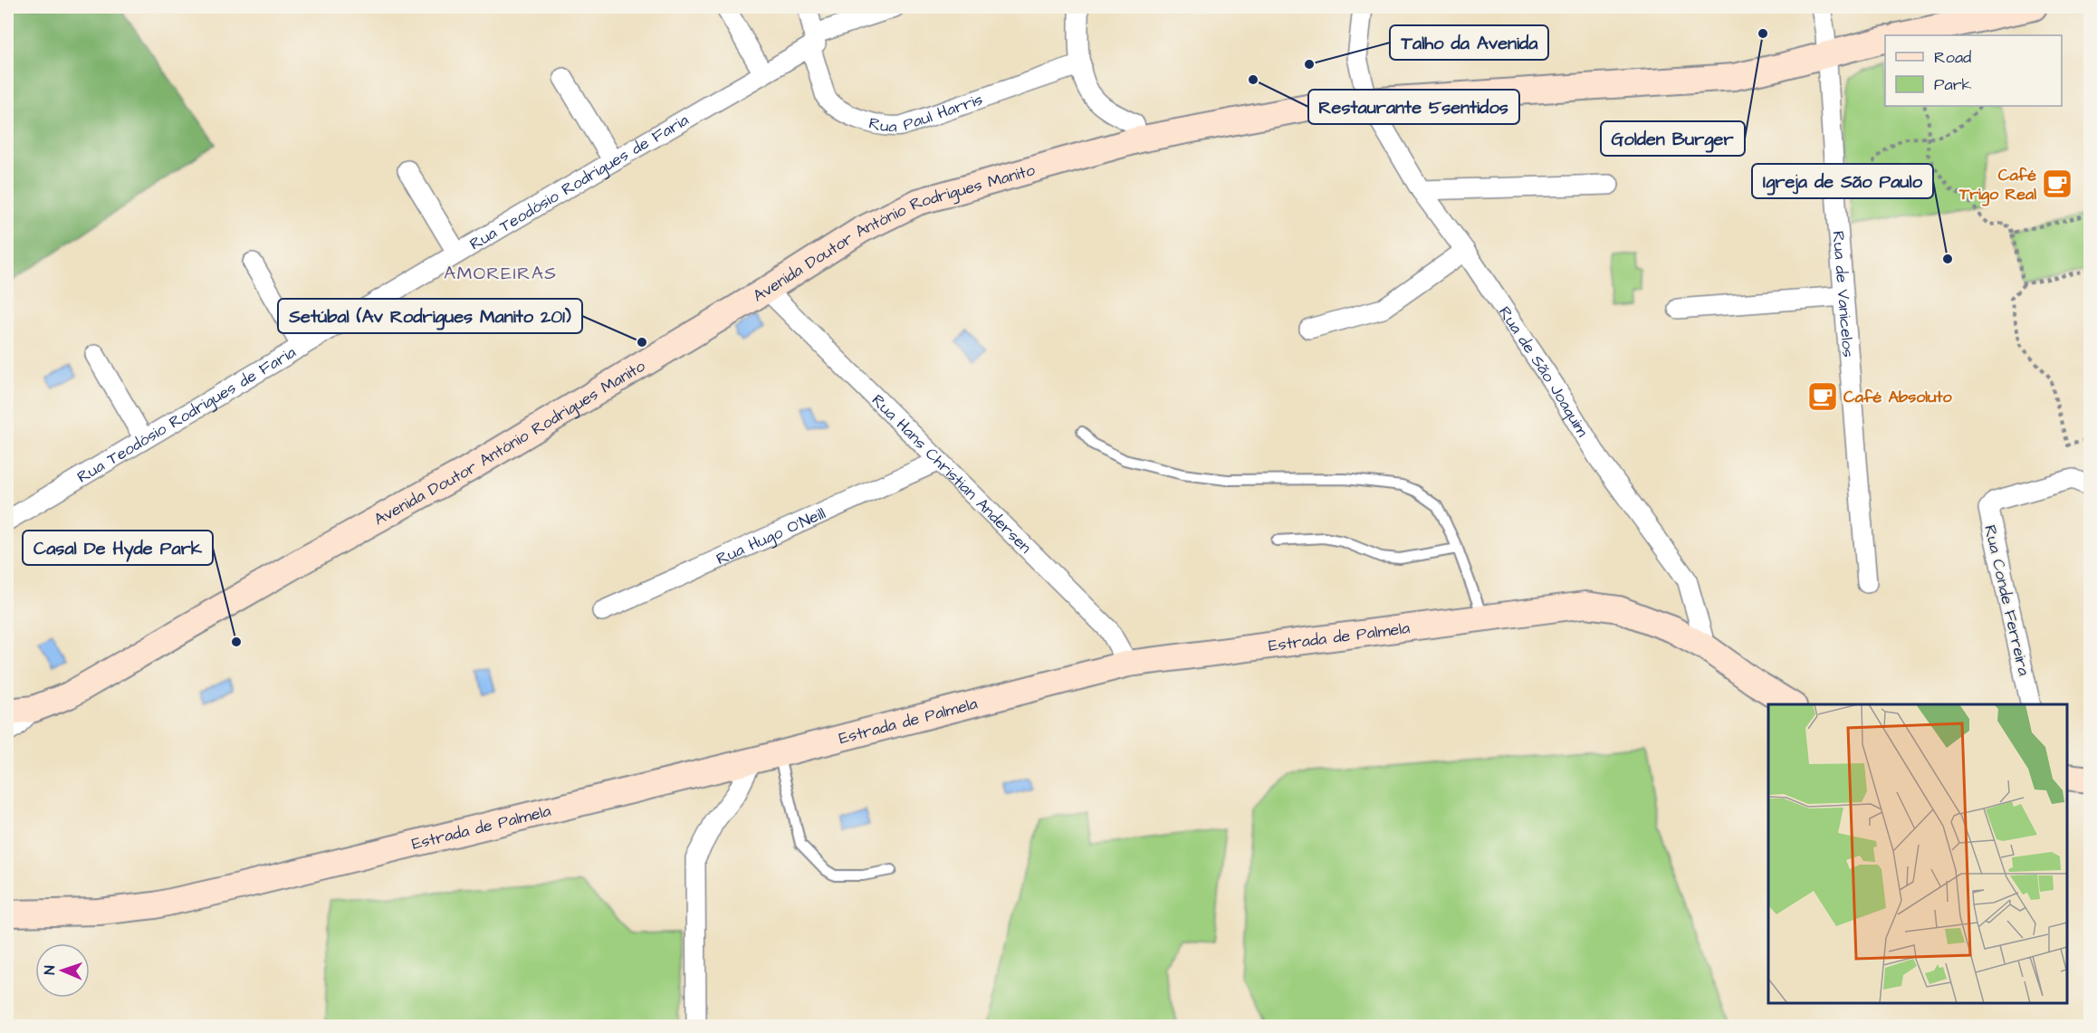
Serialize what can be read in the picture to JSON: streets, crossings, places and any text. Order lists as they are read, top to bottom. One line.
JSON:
{"streets":{"street":["Rua Paul Harris","Rua Teodósio Rodrigues de Faria","Avenida Doutor António Rodrigues Manito","Rua de Vanicelos","Rua de São Joaquim","Rua Hans Christian Andersen","Rua Hugo O'Neill","Rua Conde Ferreira","Estrada de Palmela"]},"crossings":[["Rua Paul Harris","Rua Teodósio Rodrigues de Faria"],["Avenida Doutor António Rodrigues Manito","Rua de Vanicelos"],["Avenida Doutor António Rodrigues Manito","Rua de São Joaquim"],["Avenida Doutor António Rodrigues Manito","Rua Hans Christian Andersen"],["Rua de São Joaquim","Estrada de Palmela"],["Rua Hans Christian Andersen","Rua Hugo O'Neill"],["Rua Hans Christian Andersen","Estrada de Palmela"]],"districts":["AMOREIRAS"],"places":{"other":["Golden Burger","Talho da Avenida","Restaurante 5sentidos","Igreja de São Paulo","Setúbal (Av Rodrigues Manito 201)","Casal De Hyde Park"],"cafe":["Café Trigo Real","Café Absoluto"]},"legend":["Road","Park"],"north":"left"}
